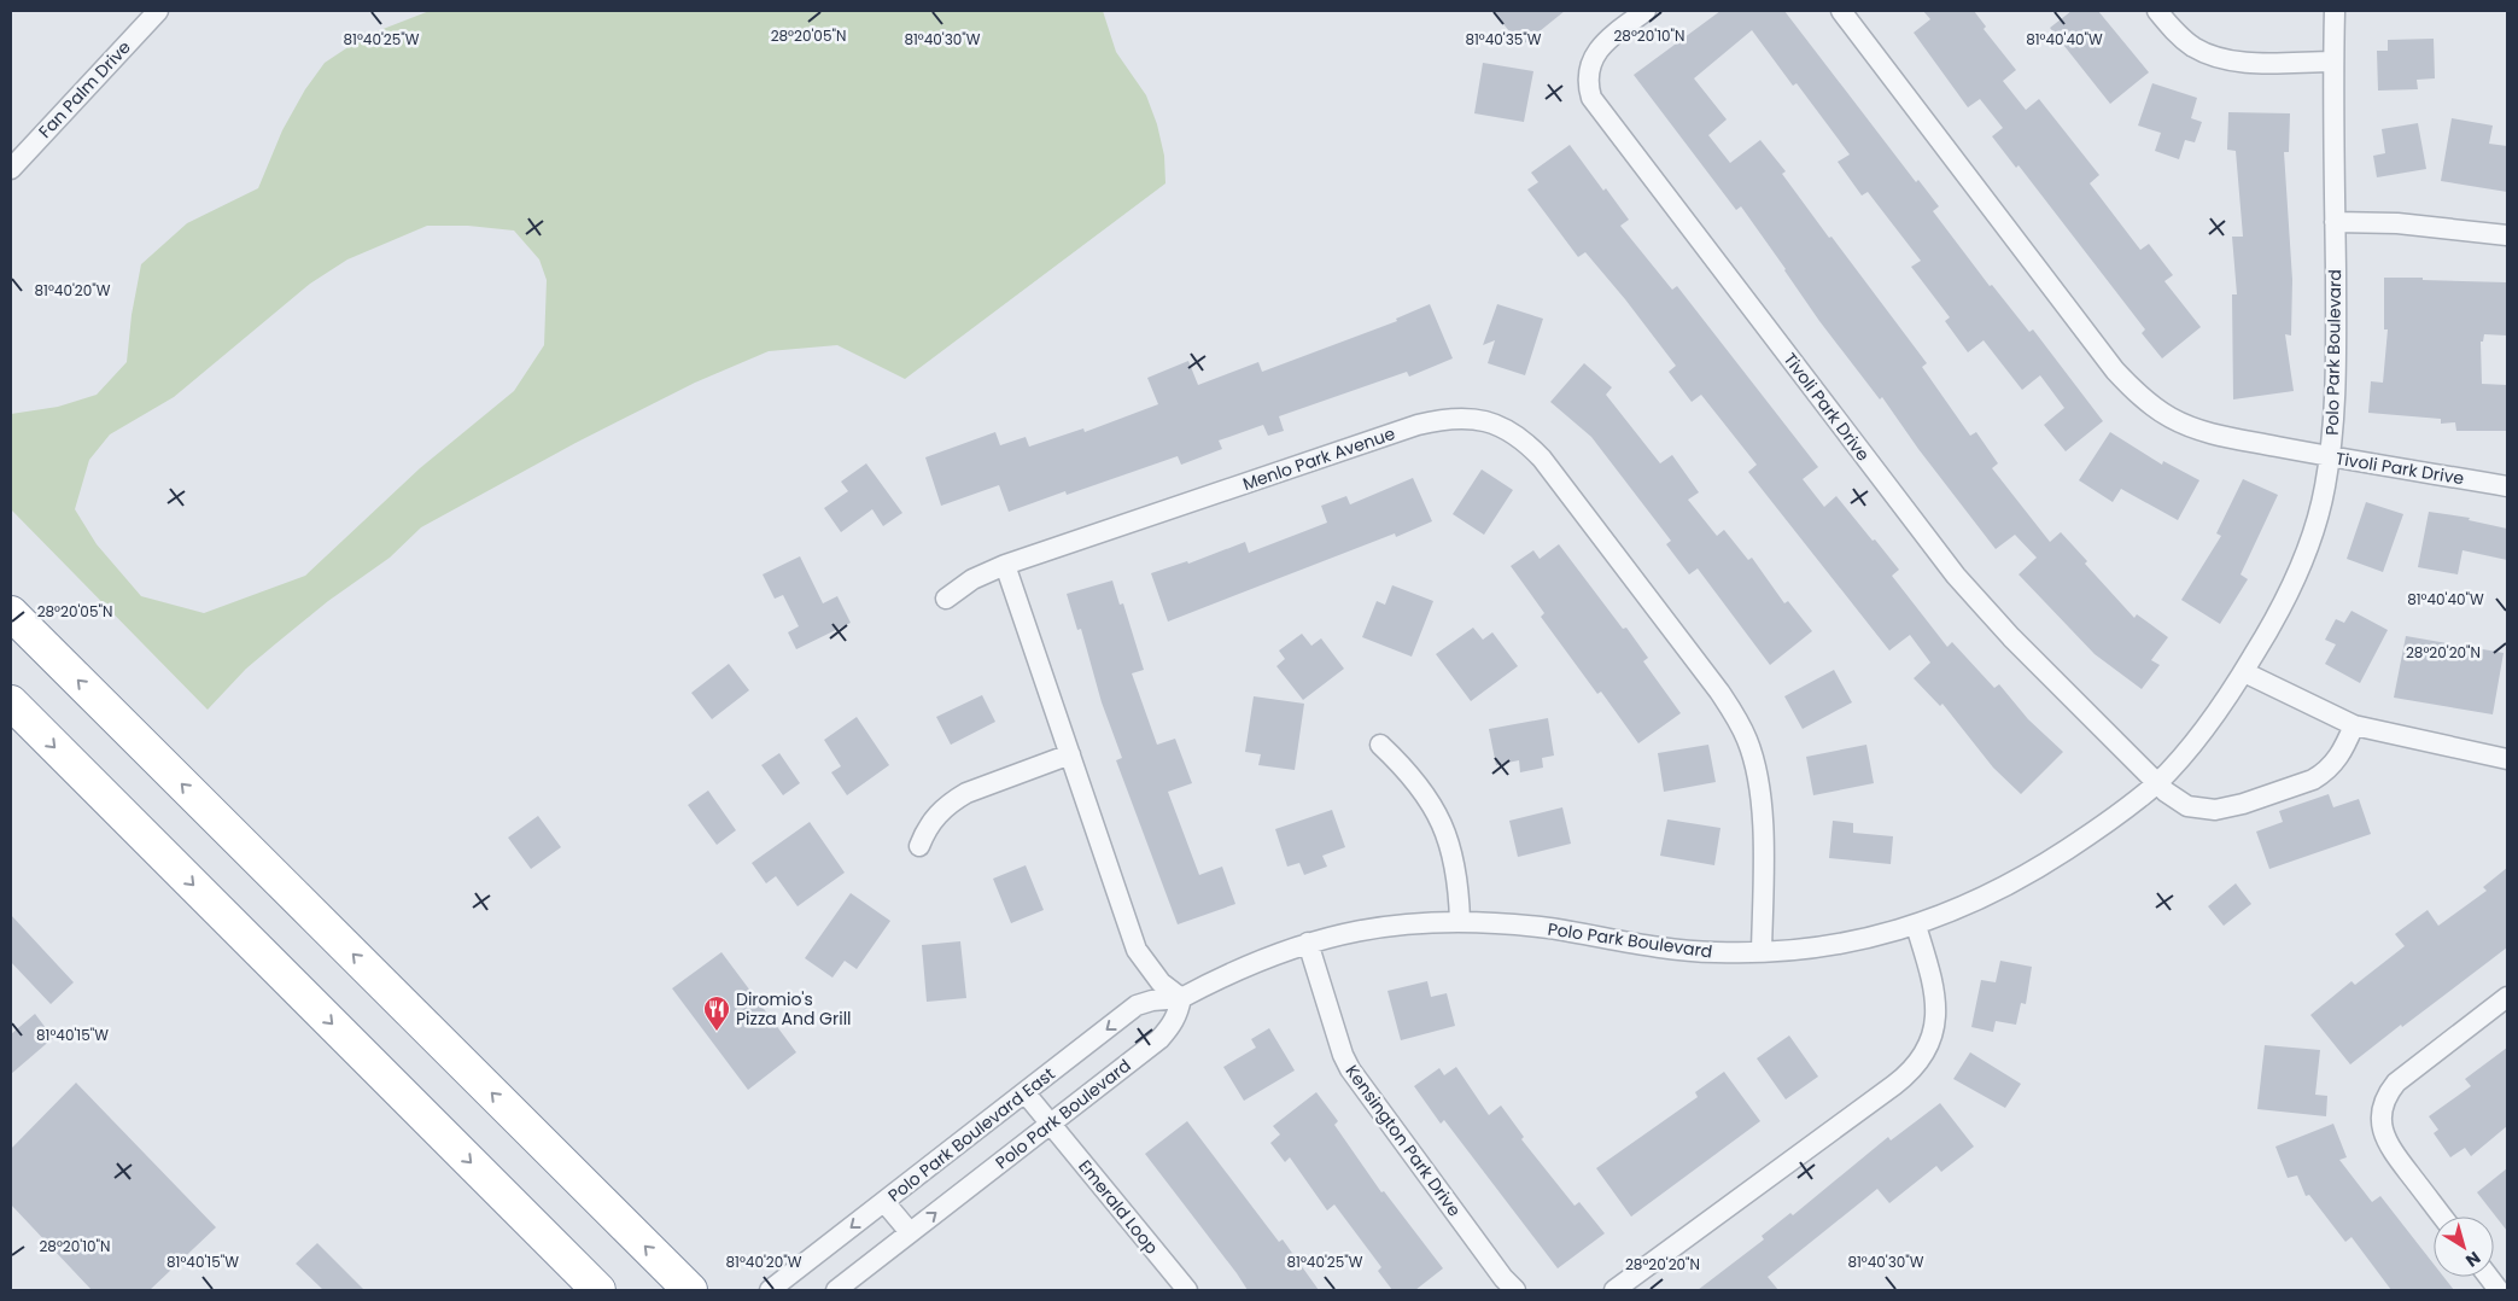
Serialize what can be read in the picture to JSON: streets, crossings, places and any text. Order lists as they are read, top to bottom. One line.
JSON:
{"streets":{"street":["Fan Palm Drive","Polo Park Boulevard","Tivoli Park Drive","Menlo Park Avenue","Polo Park Boulevard East","Kensington Park Drive","Emerald Loop"]},"crossings":[["Polo Park Boulevard","Tivoli Park Drive"],["Polo Park Boulevard","Menlo Park Avenue"],["Polo Park Boulevard","Polo Park Boulevard East"],["Polo Park Boulevard","Kensington Park Drive"],["Polo Park Boulevard","Emerald Loop"],["Polo Park Boulevard East","Emerald Loop"]],"one_way":["Polo Park Boulevard East"],"places":{"restaurant":["Diromio's Pizza And Grill"]},"north":"bottom right","coordinates":["28°20'05\"N","28°20'10\"N","81°40'25\"W","81°40'30\"W","81°40'35\"W","81°40'40\"W","81°40'20\"W","28°20'20\"N","81°40'15\"W"]}
